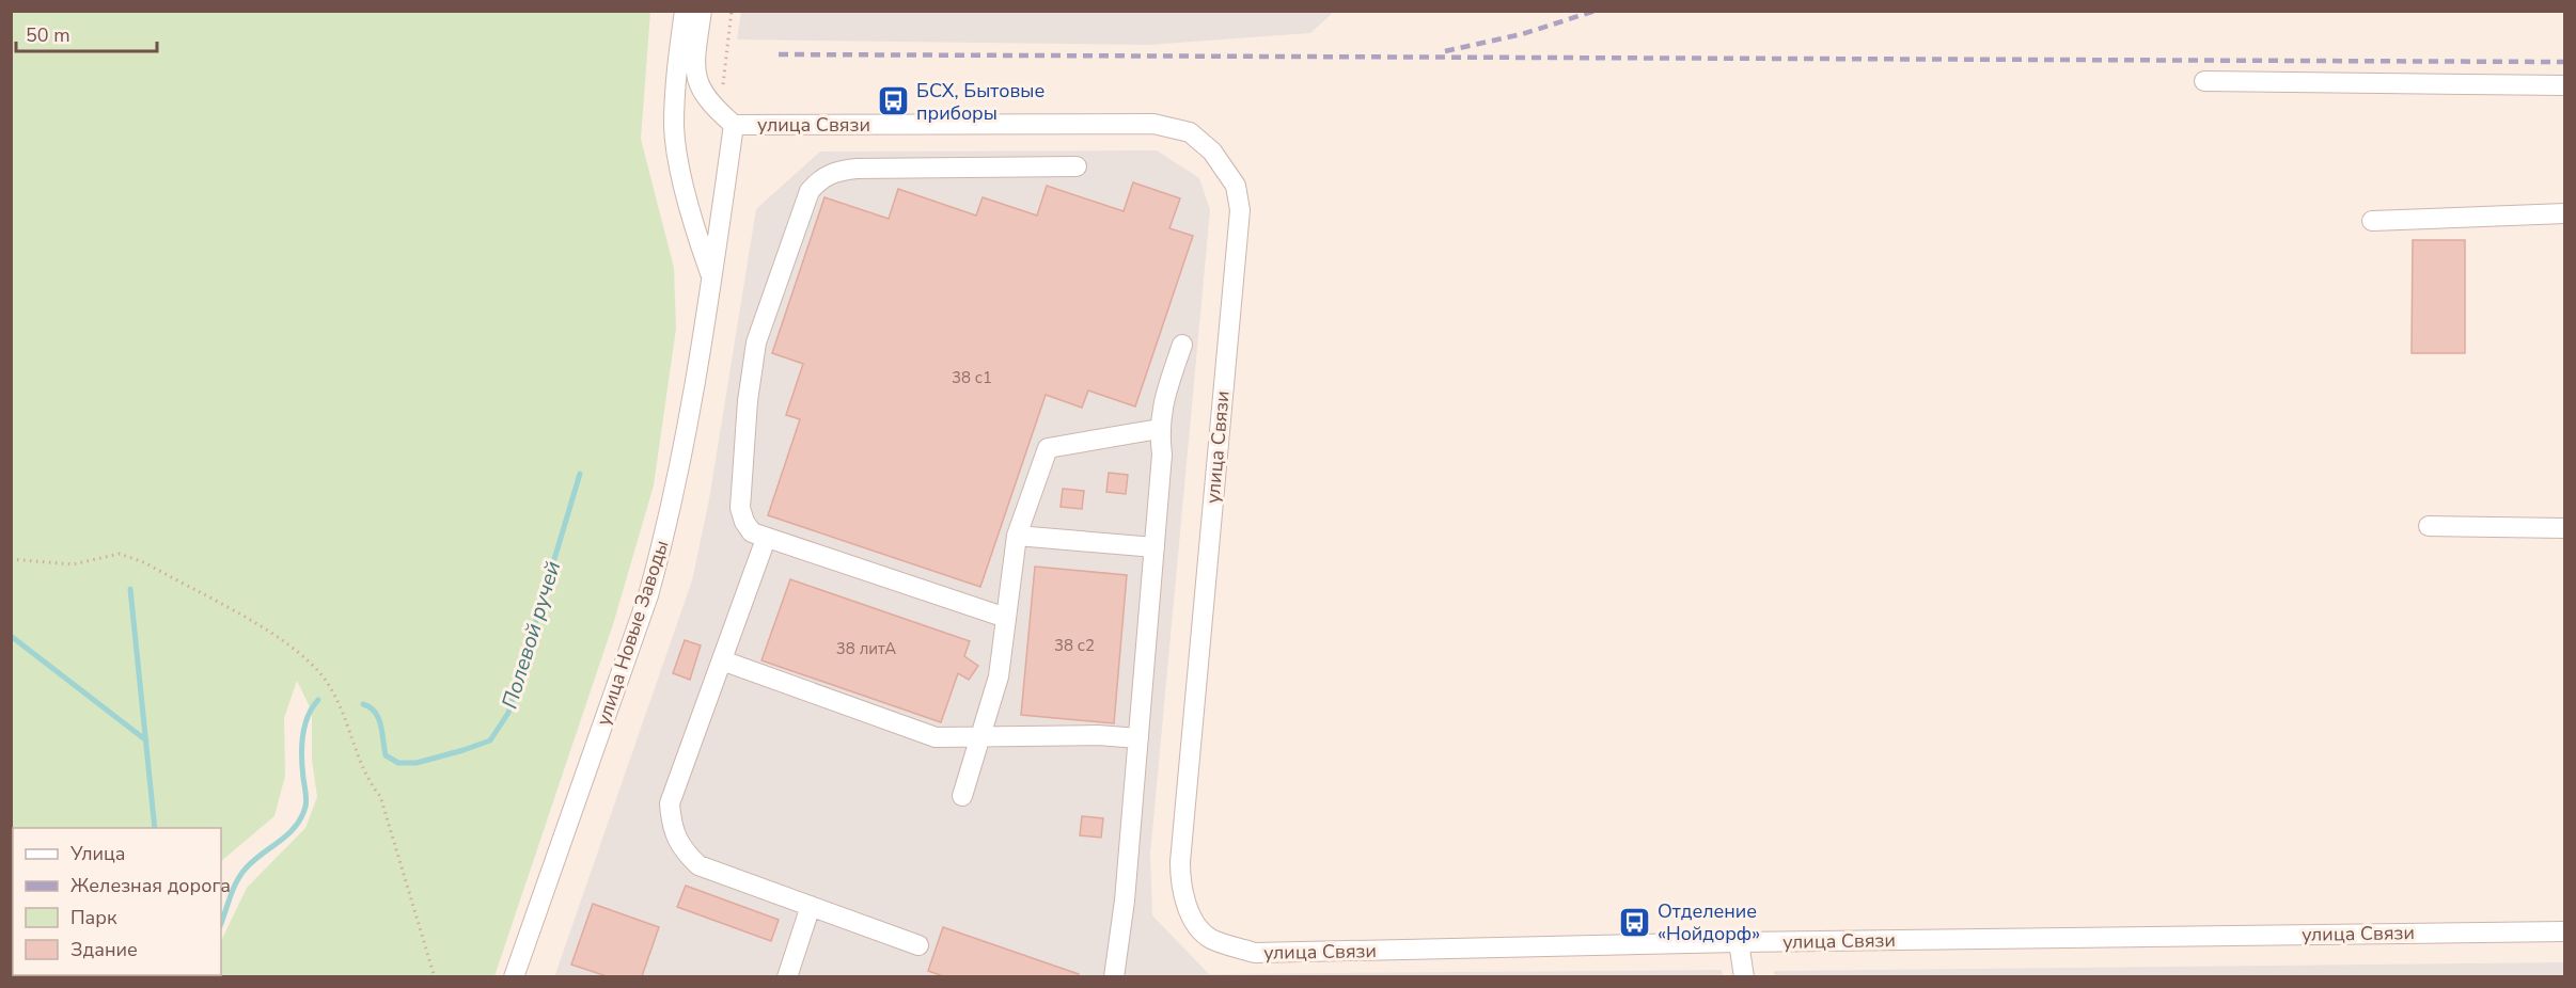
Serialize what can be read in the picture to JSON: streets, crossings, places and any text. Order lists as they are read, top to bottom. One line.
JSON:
{"streets":{"street":["улица Связи","улица Новые Заводы"]},"crossings":[["улица Связи","улица Новые Заводы"]],"water":["Полевой ручей"],"places":{"bus stop":["БСХ, Бытовые приборы","Отделение «Нойдорф»"]},"house_numbers":["38 с1","38 с2","38 литА"],"legend":["Улица","Железная дорога","Парк","Здание"],"scale_bar":"50 m"}
